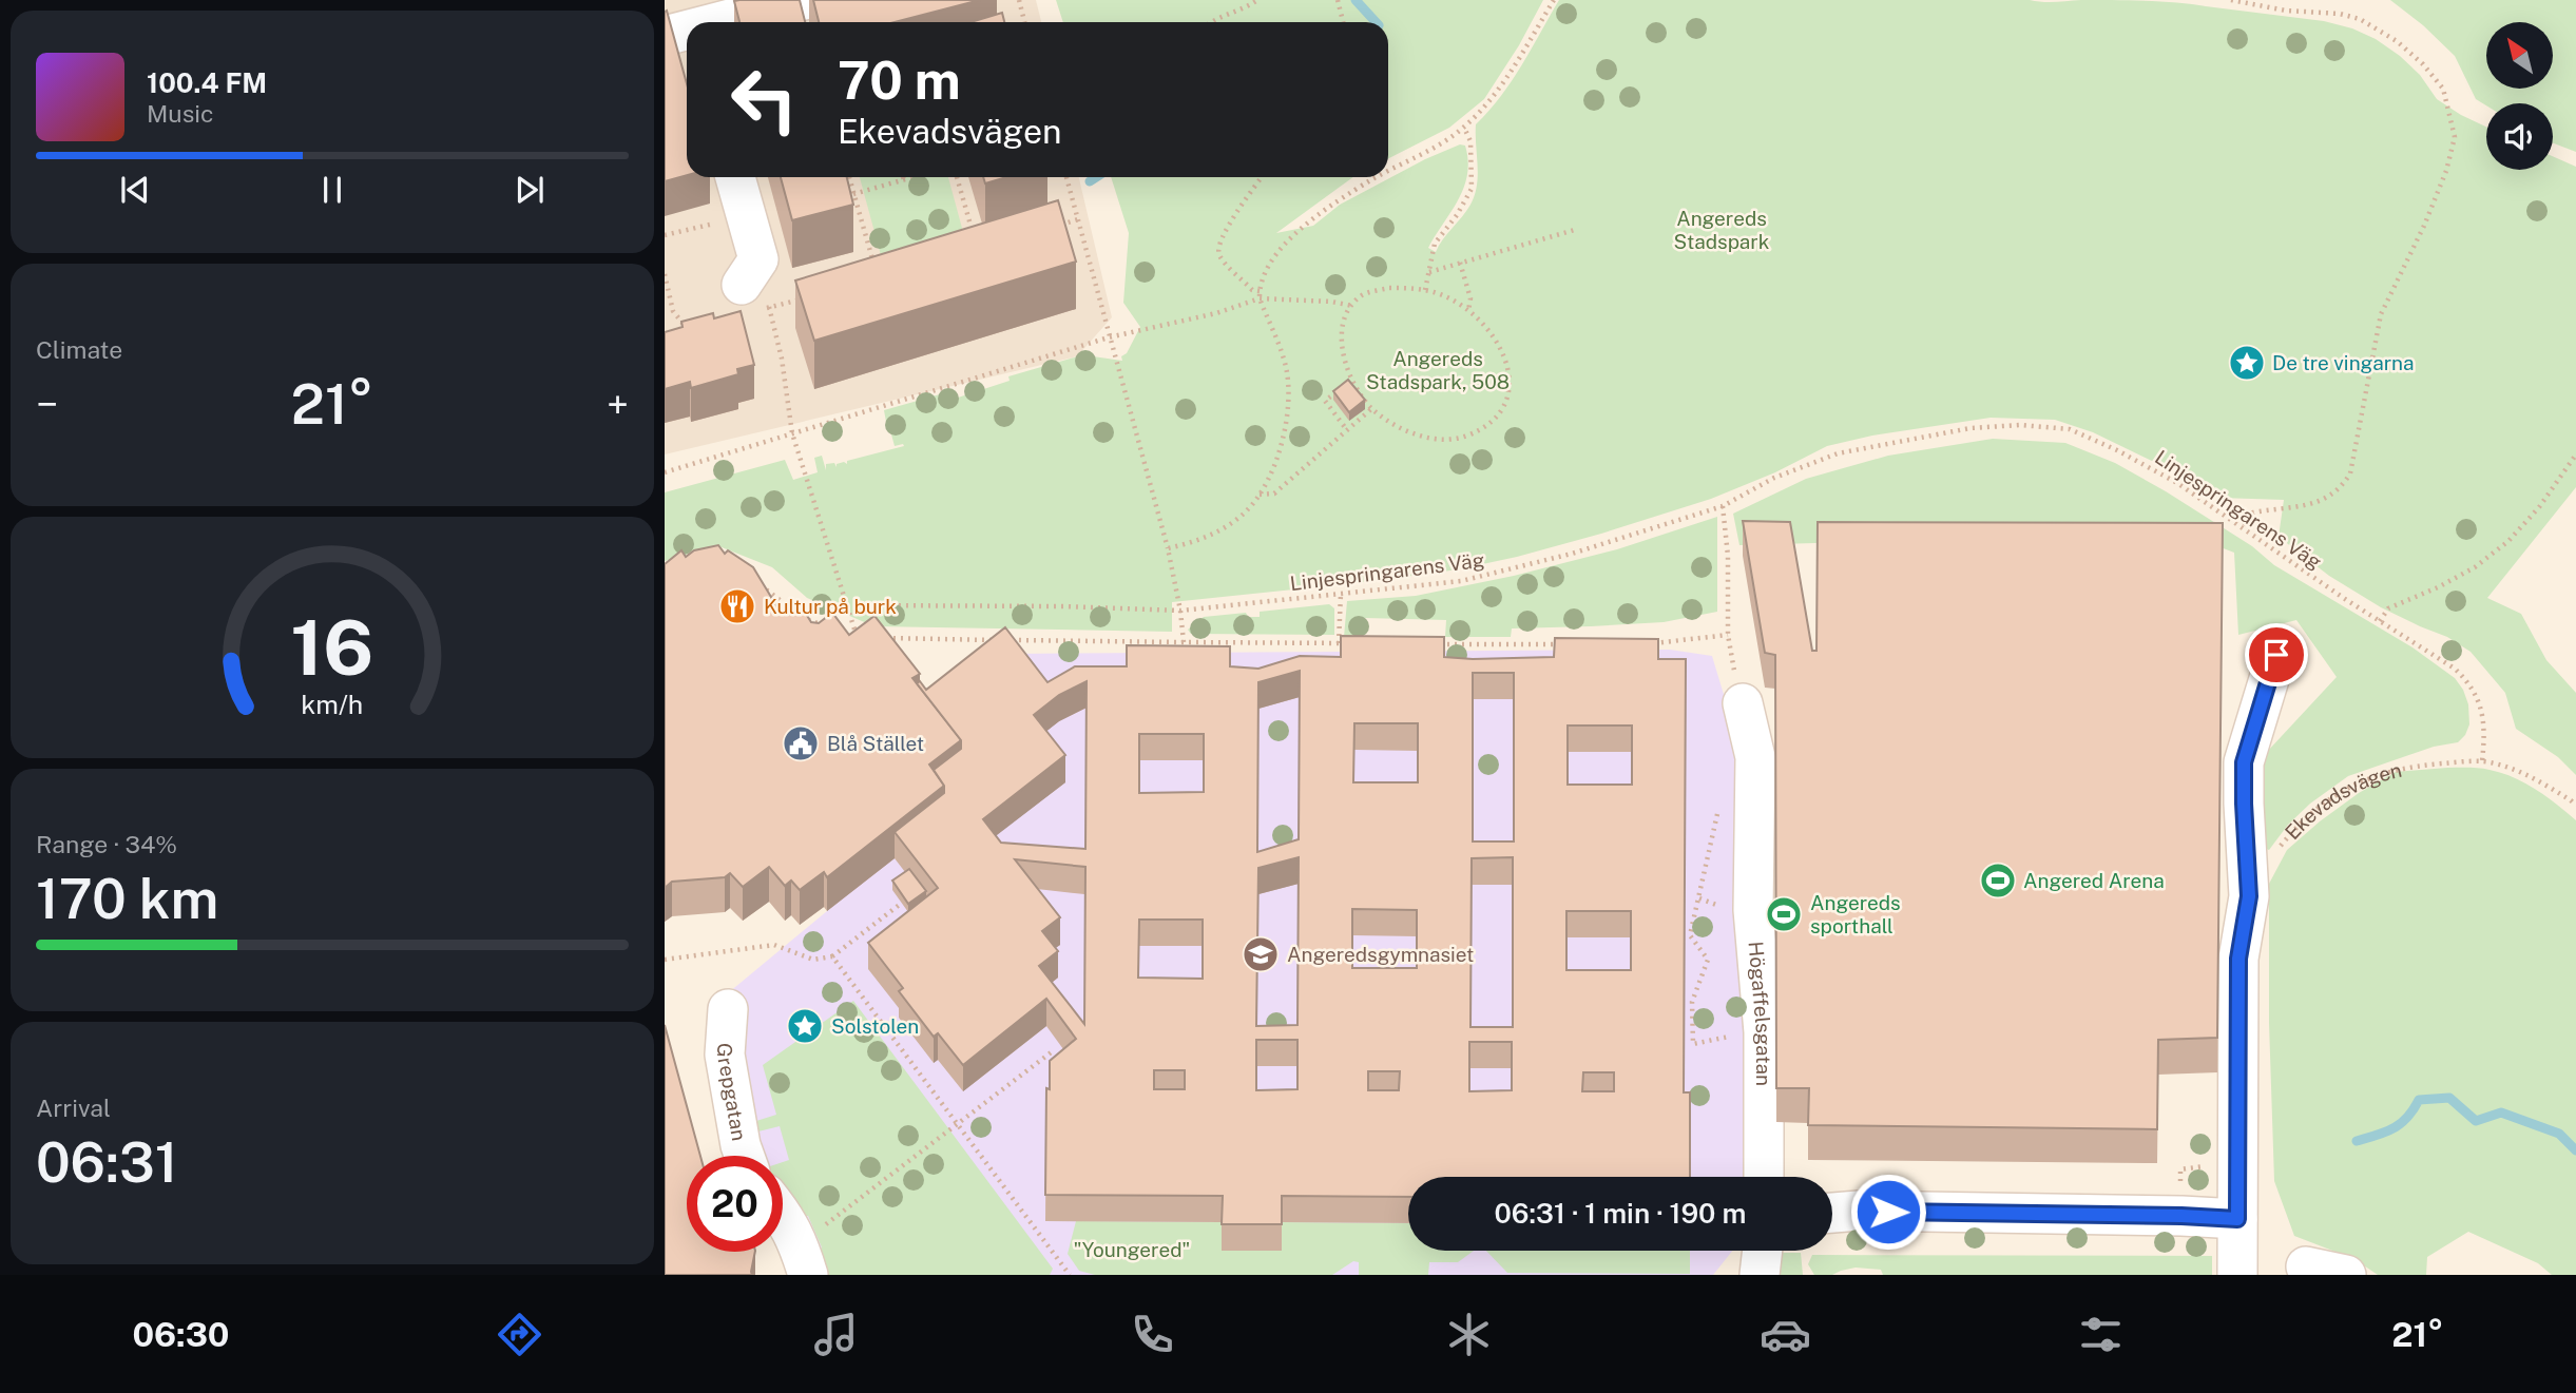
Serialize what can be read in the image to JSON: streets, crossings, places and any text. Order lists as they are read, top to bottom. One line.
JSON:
{"streets":{"street":["Högaffelsgatan","Grepgatan"],"path":["Linjespringarens Väg","Ekevadsvägen"]},"crossings":[["Linjespringarens Väg","Ekevadsvägen"]],"parks":["Angereds Stadspark","Angereds Stadspark, 508","\"Youngered\""],"places":{"place":["De tre vingarna","Solstolen"],"restaurant":["Kultur på burk"],"public building":["Blå Stället"],"sports":["Angered Arena","Angereds sporthall"],"school or university":["Angeredsgymnasiet"]},"north":"top left","page":{"turn":["70 m","Ekevadsvägen"],"song":["100.4 FM","Music"],"tile":["Climate",["Range · 34%","170 km"],["Arrival","06:31"]],"heat":["−","21°","+"],"limit":"20","trip":"06:31 · 1 min · 190 m","tabs":["06:30","21°"],"gauge":["16","km/h"]}}
